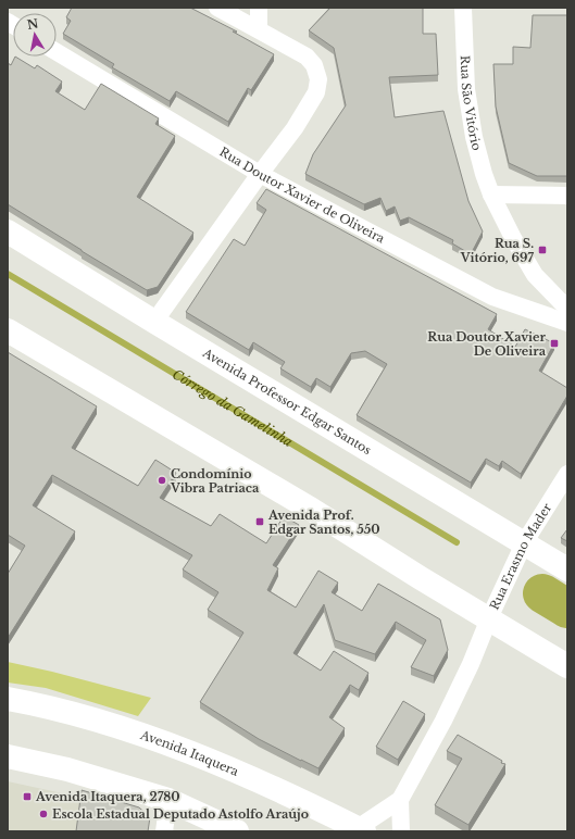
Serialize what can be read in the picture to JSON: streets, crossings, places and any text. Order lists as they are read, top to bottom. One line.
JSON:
{"streets":{"main road":["Avenida Professor Edgar Santos","Avenida Itaquera"],"street":["Rua São Vitório","Rua Doutor Xavier de Oliveira","Rua Erasmo Mader"]},"crossings":[["Avenida Professor Edgar Santos","Rua Erasmo Mader"]],"water":["Córrego da Gamelinha"],"places":{"transit":["Rua S. Vitório, 697","Rua Doutor Xavier De Oliveira","Avenida Prof. Edgar Santos, 550","Avenida Itaquera, 2780"],"other":["Condomínio Vibra Patriaca","Escola Estadual Deputado Astolfo Araújo"]},"north":"top"}
